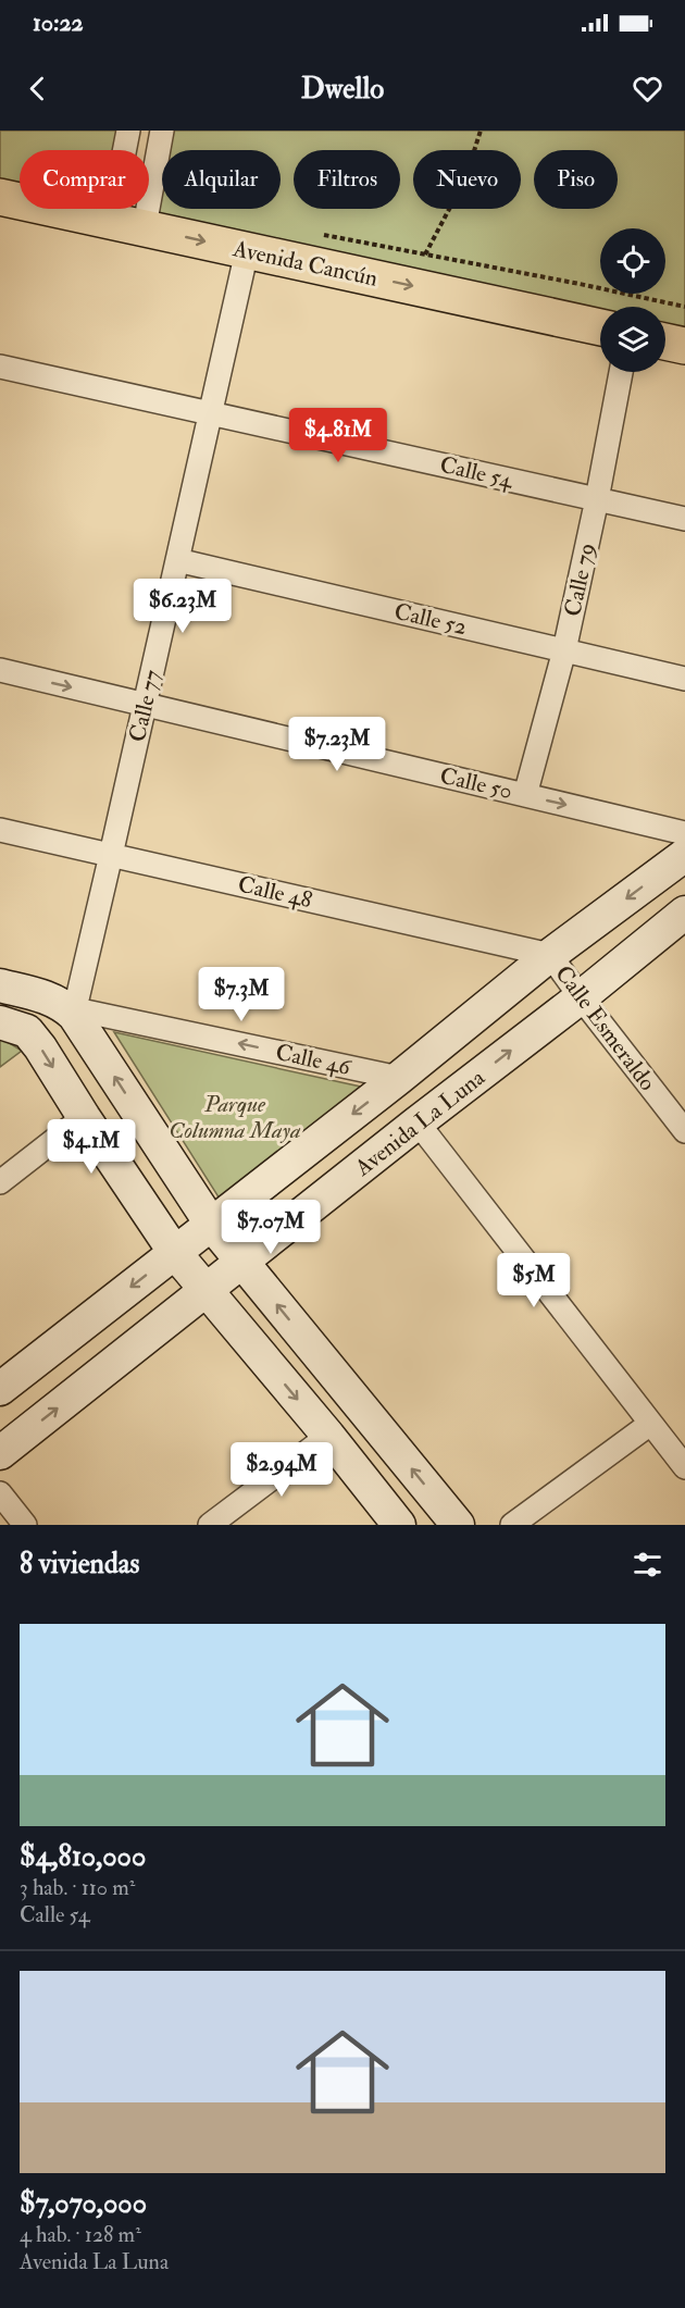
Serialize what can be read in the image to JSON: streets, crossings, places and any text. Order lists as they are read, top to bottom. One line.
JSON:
{"streets":{"main road":["Avenida Cancún","Avenida La Luna"],"street":["Calle 54","Calle 79","Calle 52","Calle 77","Calle 50","Calle 48","Calle Esmeraldo","Calle 46"]},"crossings":[["Avenida Cancún","Calle 77"],["Calle 54","Calle 79"],["Calle 54","Calle 77"],["Calle 79","Calle 52"],["Calle 79","Calle 50"],["Calle 52","Calle 77"],["Calle 77","Calle 50"],["Calle 77","Calle 48"],["Calle 77","Calle 46"],["Calle 48","Calle Esmeraldo"],["Calle 48","Avenida La Luna"],["Calle Esmeraldo","Avenida La Luna"],["Calle 46","Avenida La Luna"]],"one_way":["Avenida Cancún","Calle 50","Calle 46"],"parks":["Parque Columna Maya"],"page":{"status":"10:22","header":"Dwello","chip":["Comprar","Alquilar","Filtros","Nuevo","Piso"],"price":["$4.81M","$6.23M","$7.23M","$7.3M","$4.1M","$7.07M","$5M","$2.94M"],"heading":"8 viviendas","list":[{"name":"$4,810,000","note":"3 hab. · 110 m² · Calle 54"},{"name":"$7,070,000","note":"4 hab. · 128 m² · Avenida La Luna"}]}}
